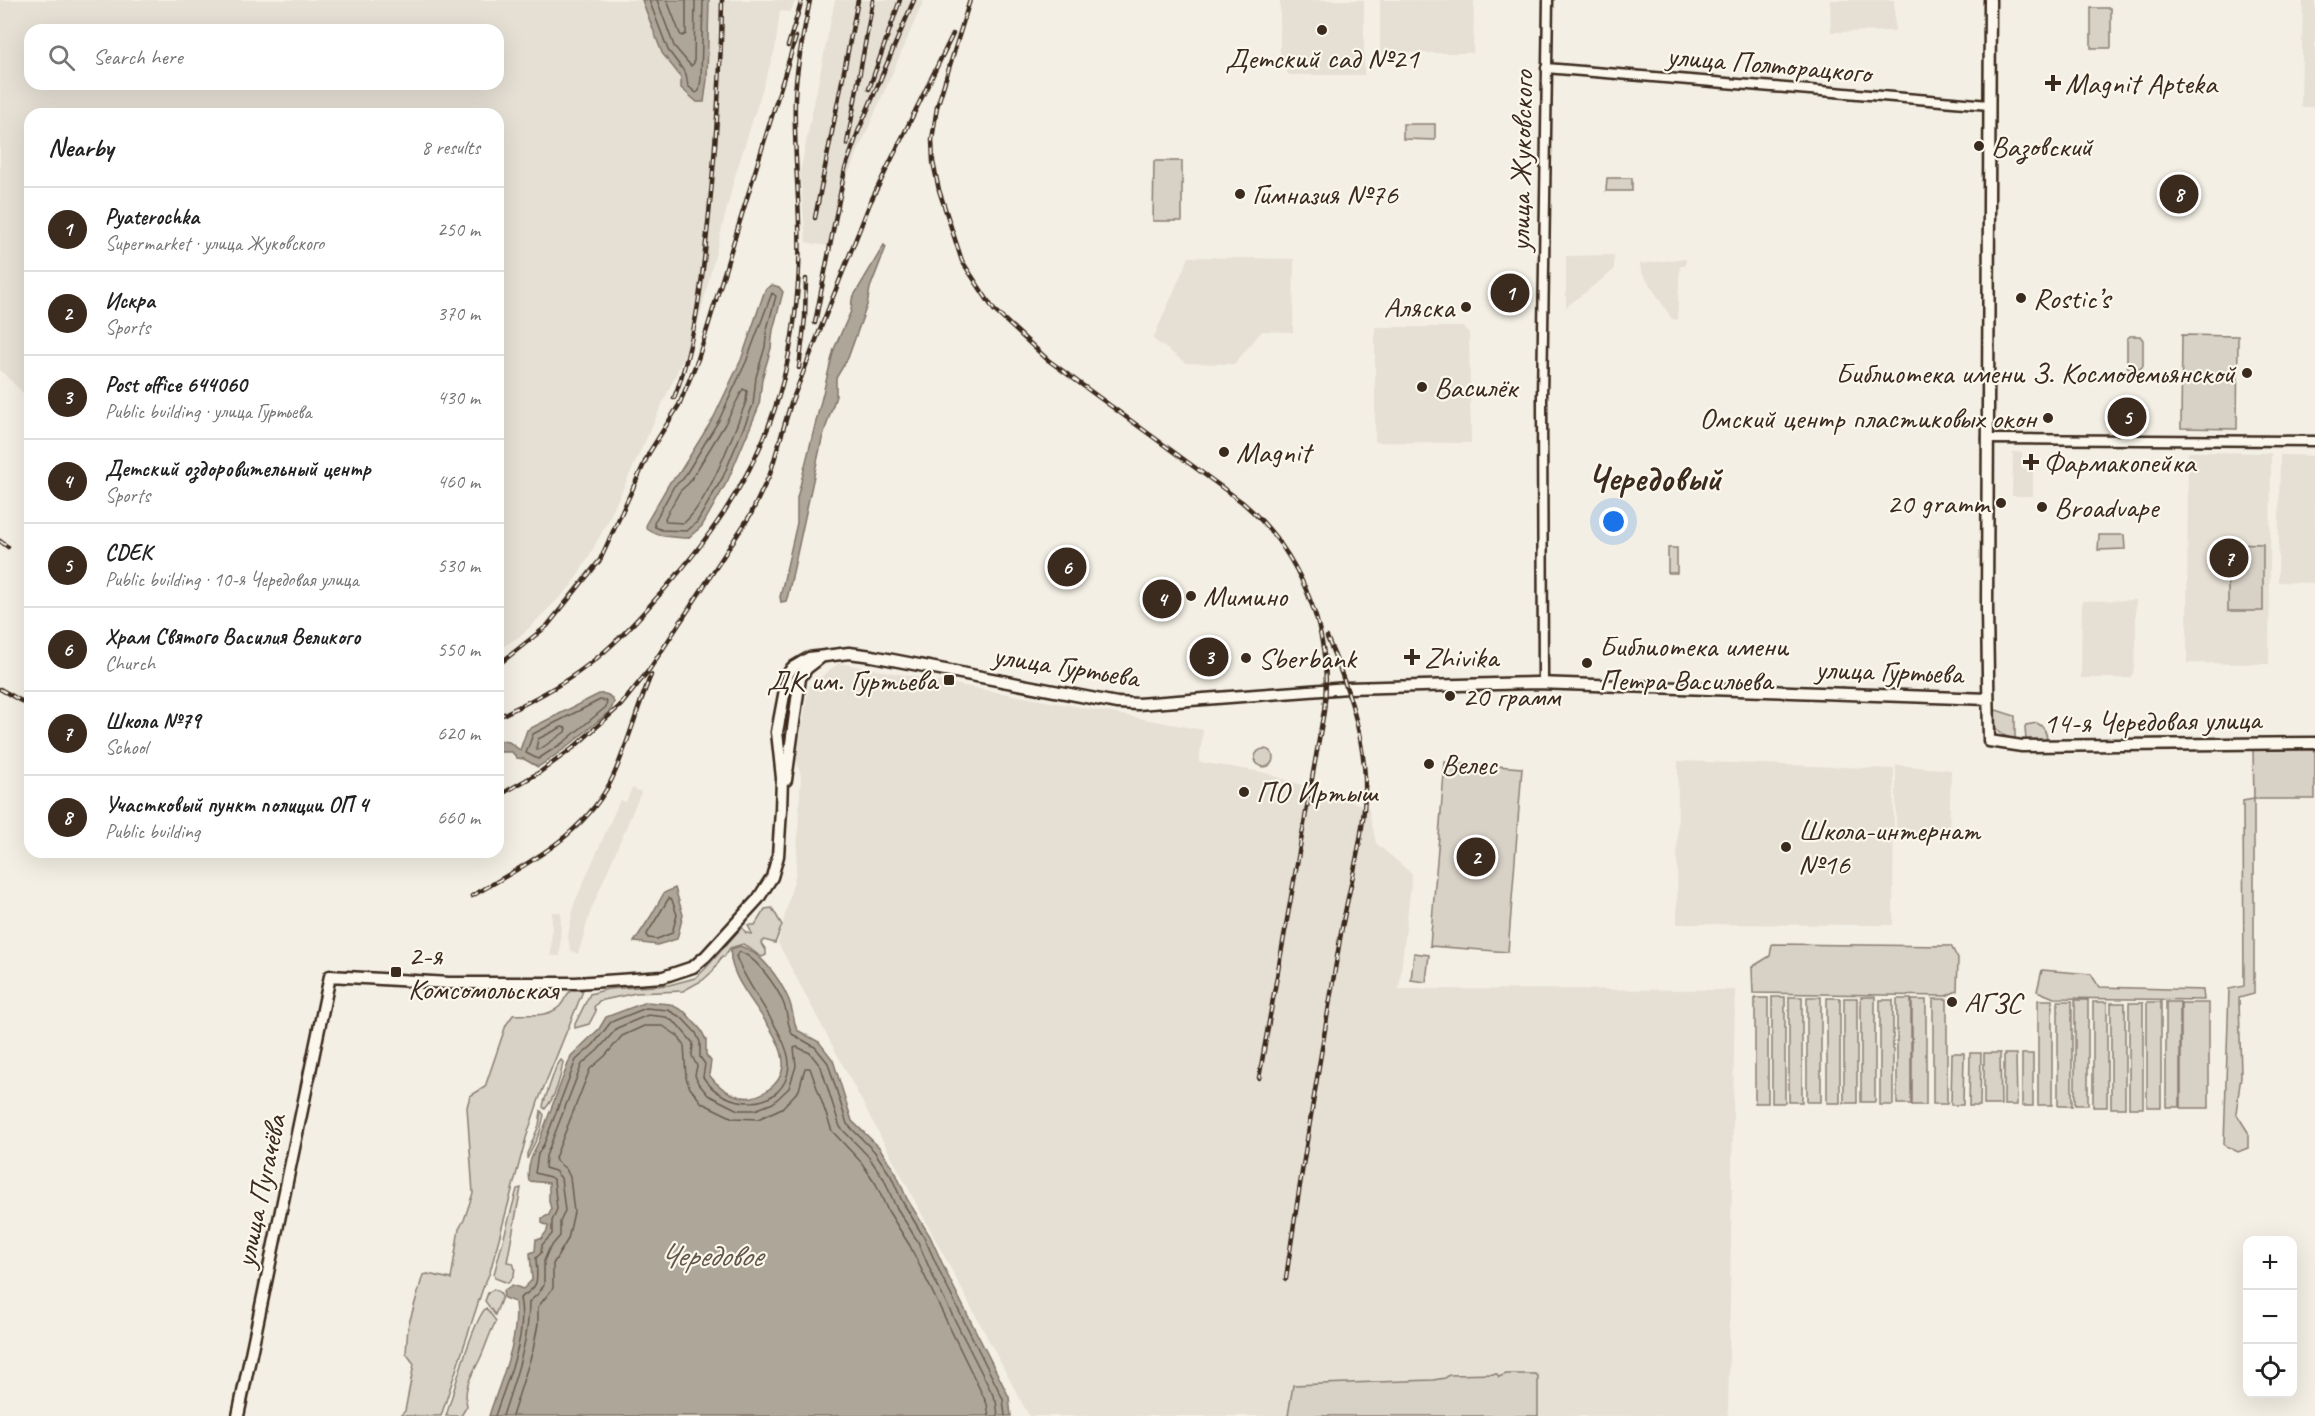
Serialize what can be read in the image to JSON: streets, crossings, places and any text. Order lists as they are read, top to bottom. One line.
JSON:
{"streets":{"main road":["улица Гуртьева","14-я Чередовая улица","улица Пугачёва"],"street":["улица Полторацкого","улица Жуковского"]},"crossings":[["улица Полторацкого","улица Жуковского"],["улица Жуковского","улица Гуртьева"],["улица Гуртьева","14-я Чередовая улица"],["улица Гуртьева","улица Пугачёва"]],"districts":["Чередовый"],"water":["Чередовое"],"places":{"other":["Детский сад №21","Вазовский","Гимназия №76","Rostic’s","Аляска","Библиотека имени З. Космодемьянской","Василёк","Омский центр пластиковых окон","Magnit","20 gramm","Broadvape","Мимино","Sberbank","Библиотека имени Петра Васильева","20 грамм","Велес","ПО Иртыш","Школа-интернат №16","АГЗС"],"health":["Magnit Apteka","Фармакопейка","Zhivika"],"transit":["ДК им. Гуртьева","2-я Комсомольская"]},"page":{"search":"Search here","heading":["Nearby","8 results"],"pins":["8","1","5","7","6","4","3","2"],"list":[{"mark":"1","name":"Pyaterochka","note":"Supermarket · улица Жуковского","value":"250 m"},{"mark":"2","name":"Искра","note":"Sports","value":"370 m"},{"mark":"3","name":"Post office 644060","note":"Public building · улица Гуртьева","value":"430 m"},{"mark":"4","name":"Детский оздоровительный центр","note":"Sports","value":"460 m"},{"mark":"5","name":"CDEK","note":"Public building · 10-я Чередовая улица","value":"530 m"},{"mark":"6","name":"Храм Святого Василия Великого","note":"Church","value":"550 m"},{"mark":"7","name":"Школа №79","note":"School","value":"620 m"},{"mark":"8","name":"Участковый пункт полиции ОП 4","note":"Public building","value":"660 m"}],"map_buttons":["+","−"]}}
